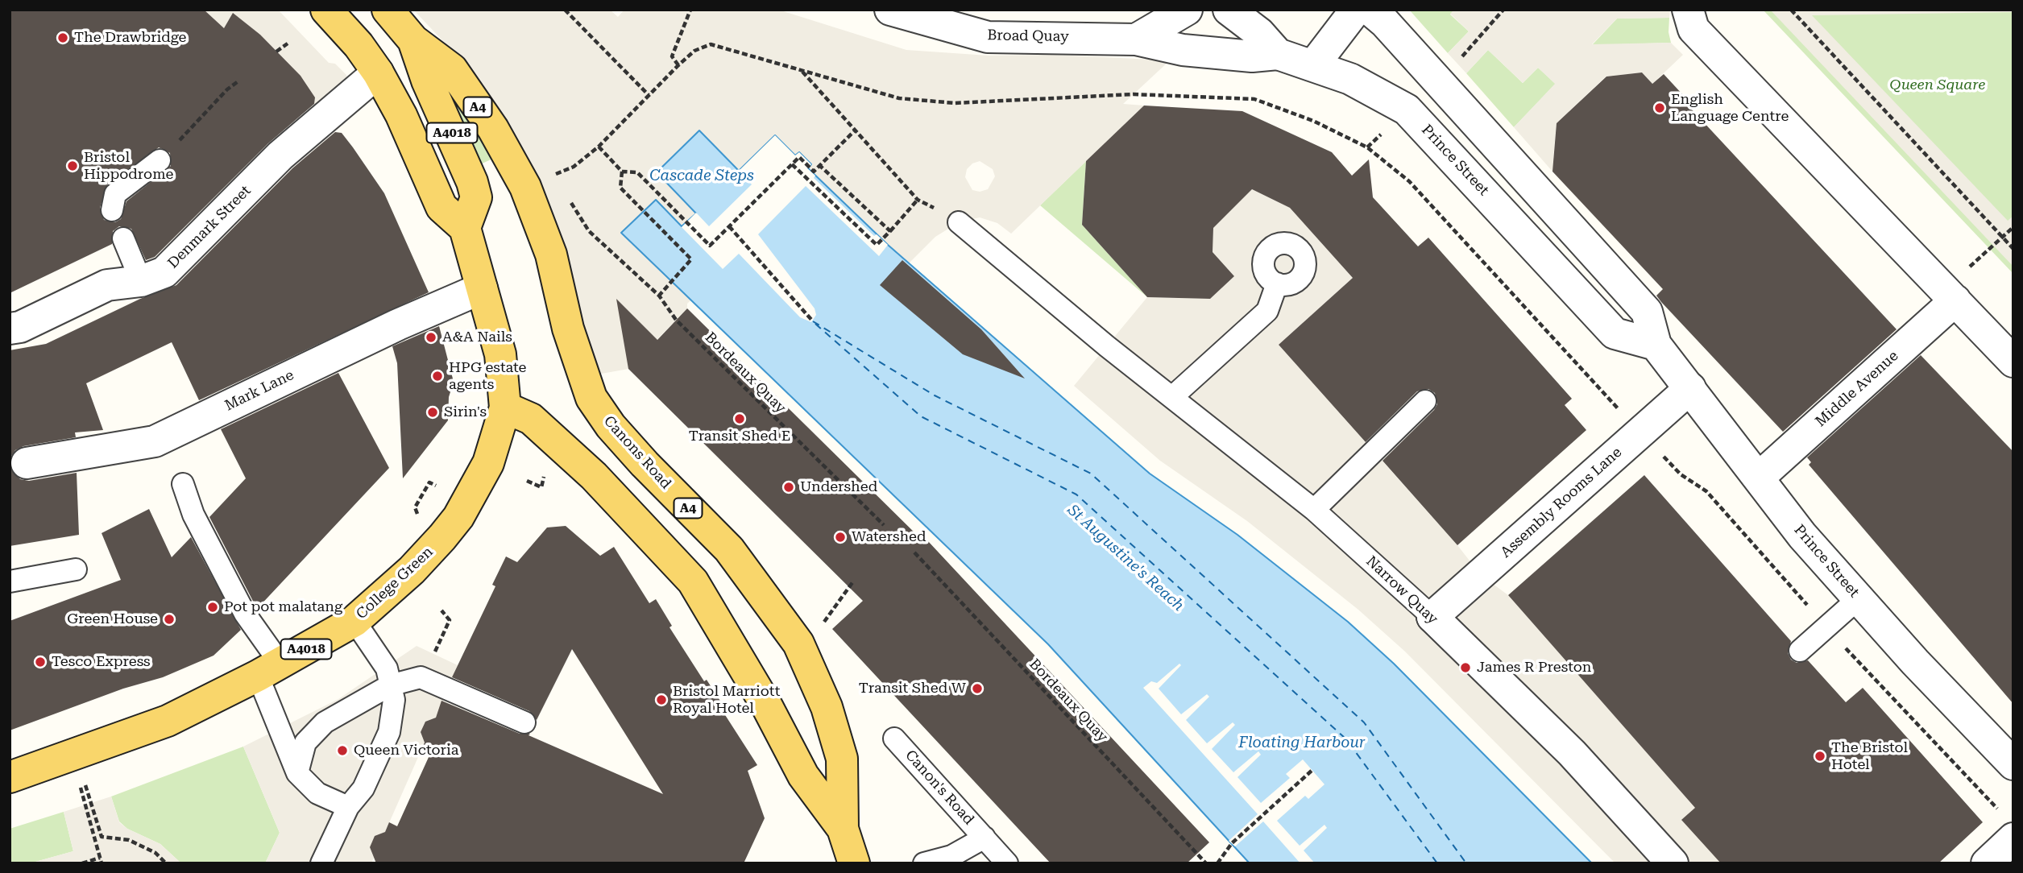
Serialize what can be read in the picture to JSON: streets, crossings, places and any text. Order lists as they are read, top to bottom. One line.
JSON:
{"streets":{"main road":["A4","A4018","Canons Road","College Green"],"street":["Broad Quay","Prince Street","Denmark Street","Middle Avenue","Mark Lane","Assembly Rooms Lane","Narrow Quay"],"lane":["Canon's Road"],"path":["Bordeaux Quay"]},"crossings":[["Broad Quay","Prince Street"],["A4","Canons Road"],["A4","College Green"],["A4018","Denmark Street"],["A4018","Mark Lane"],["A4018","Canons Road"],["A4018","College Green"],["Prince Street","Middle Avenue"],["Prince Street","Assembly Rooms Lane"],["Mark Lane","College Green"],["Assembly Rooms Lane","Narrow Quay"]],"water":["Cascade Steps","St Augustine's Reach","Floating Harbour"],"parks":["Queen Square"],"places":["The Drawbridge","English Language Centre","Bristol Hippodrome","A&A Nails","HPG estate agents","Sirin's","Transit Shed E","Undershed","Watershed","Pot pot malatang","Green House","Tesco Express","James R Preston","Transit Shed W","Bristol Marriott Royal Hotel","Queen Victoria","The Bristol Hotel"]}
